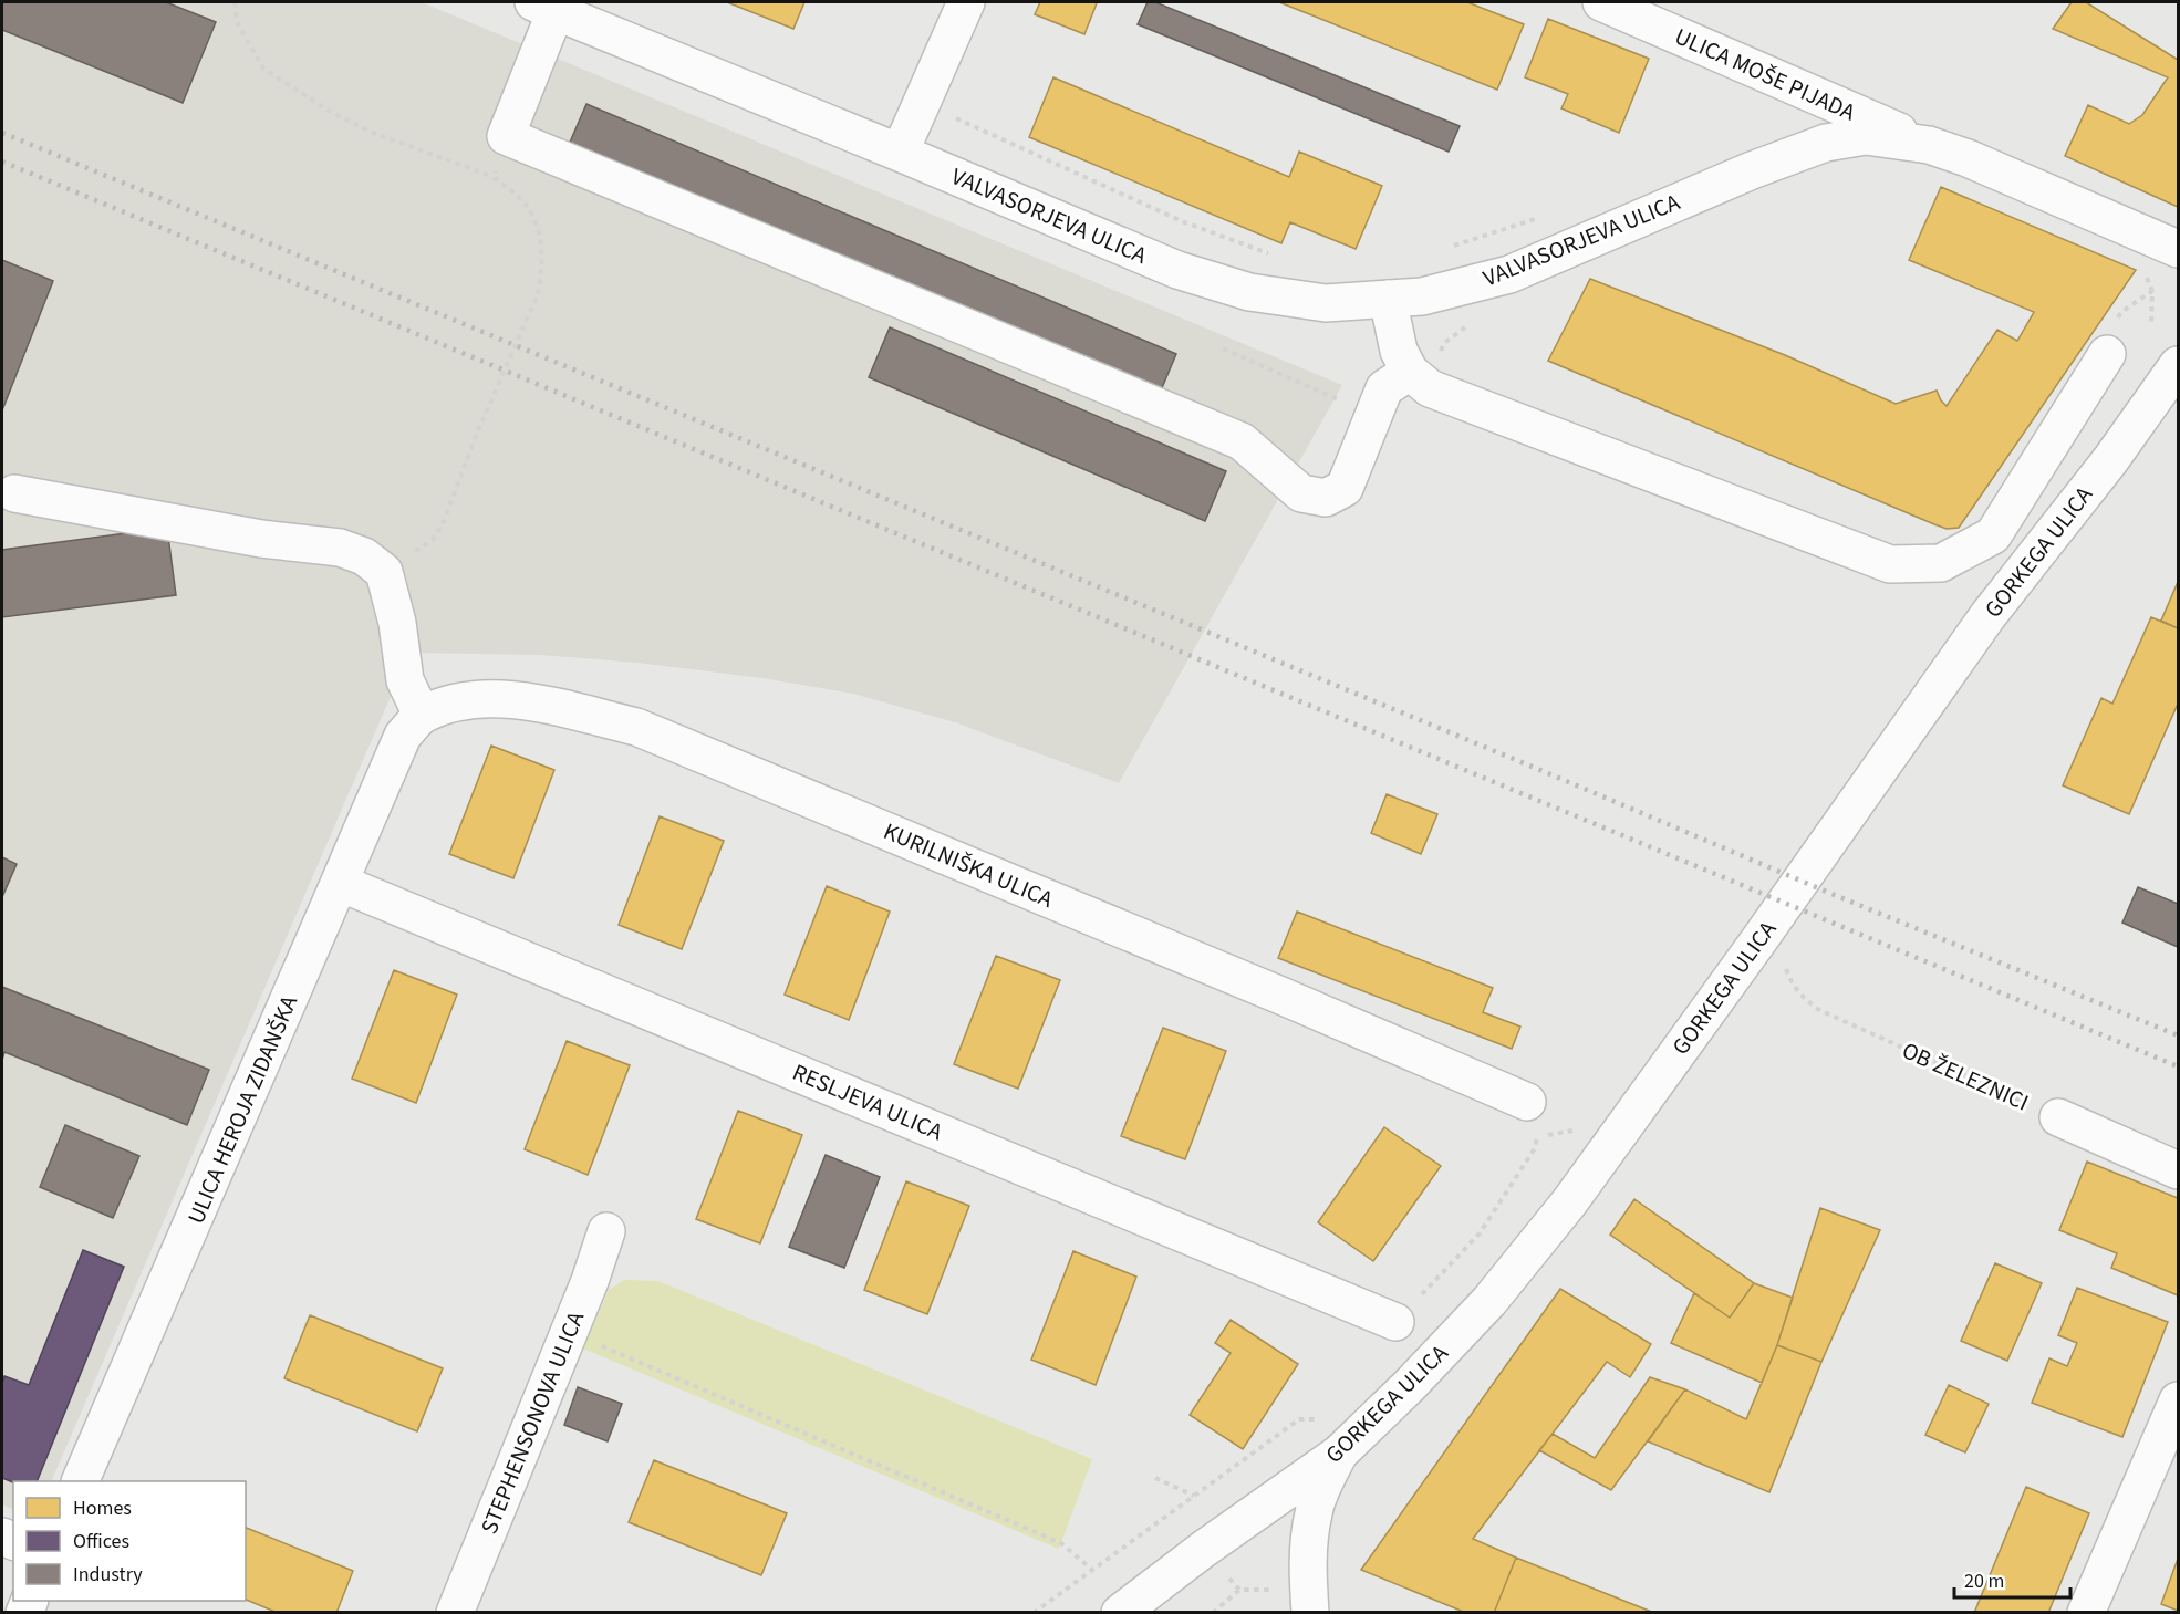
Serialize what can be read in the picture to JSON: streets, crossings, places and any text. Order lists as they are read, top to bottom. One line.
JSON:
{"streets":{"street":["ULICA MOŠE PIJADA","VALVASORJEVA ULICA","GORKEGA ULICA","KURILNIŠKA ULICA","OB ŽELEZNICI","RESLJEVA ULICA","ULICA HEROJA ZIDANŠKA","STEPHENSONOVA ULICA"]},"crossings":[["ULICA MOŠE PIJADA","VALVASORJEVA ULICA"],["KURILNIŠKA ULICA","ULICA HEROJA ZIDANŠKA"],["RESLJEVA ULICA","ULICA HEROJA ZIDANŠKA"]],"legend":["Homes","Offices","Industry"],"scale_bar":"20 m"}
